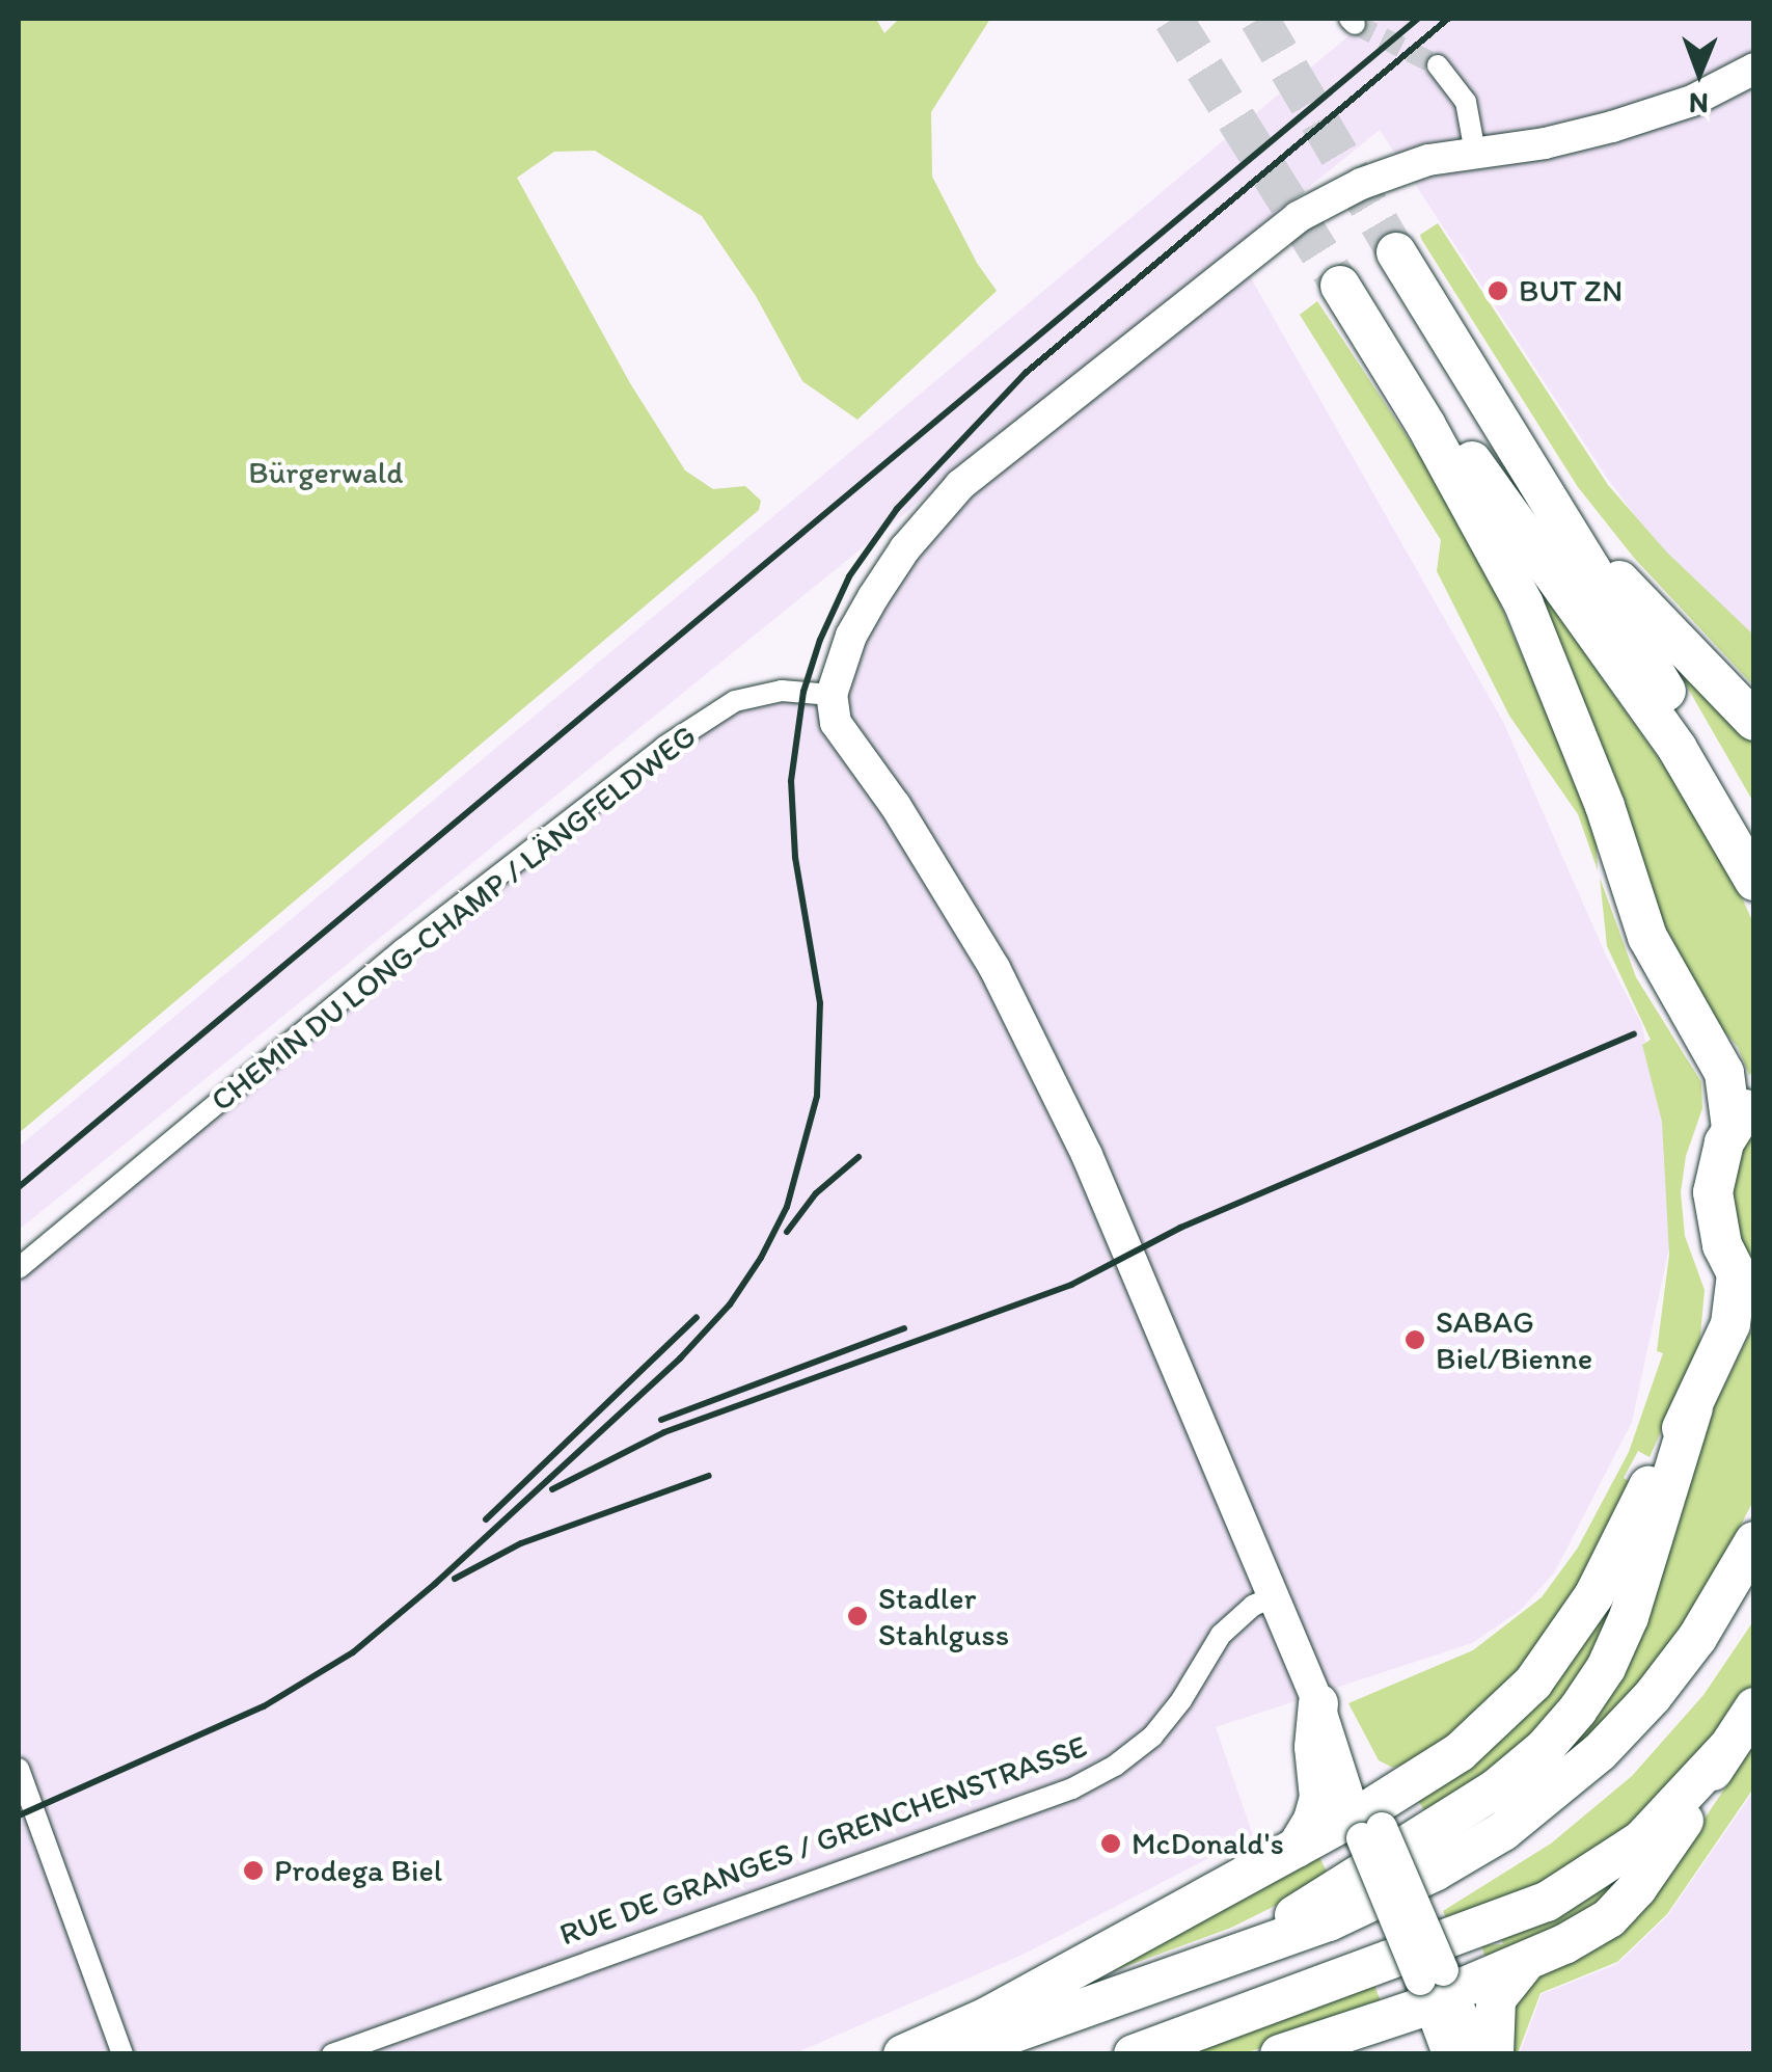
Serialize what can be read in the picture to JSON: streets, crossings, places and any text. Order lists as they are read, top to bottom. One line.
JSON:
{"streets":{"street":["CHEMIN DU LONG-CHAMP / LÄNGFELDWEG","RUE DE GRANGES / GRENCHENSTRASSE"]},"parks":["Bürgerwald"],"places":["BUT ZN","SABAG Biel/Bienne","Stadler Stahlguss","McDonald's","Prodega Biel"],"north":"bottom"}
